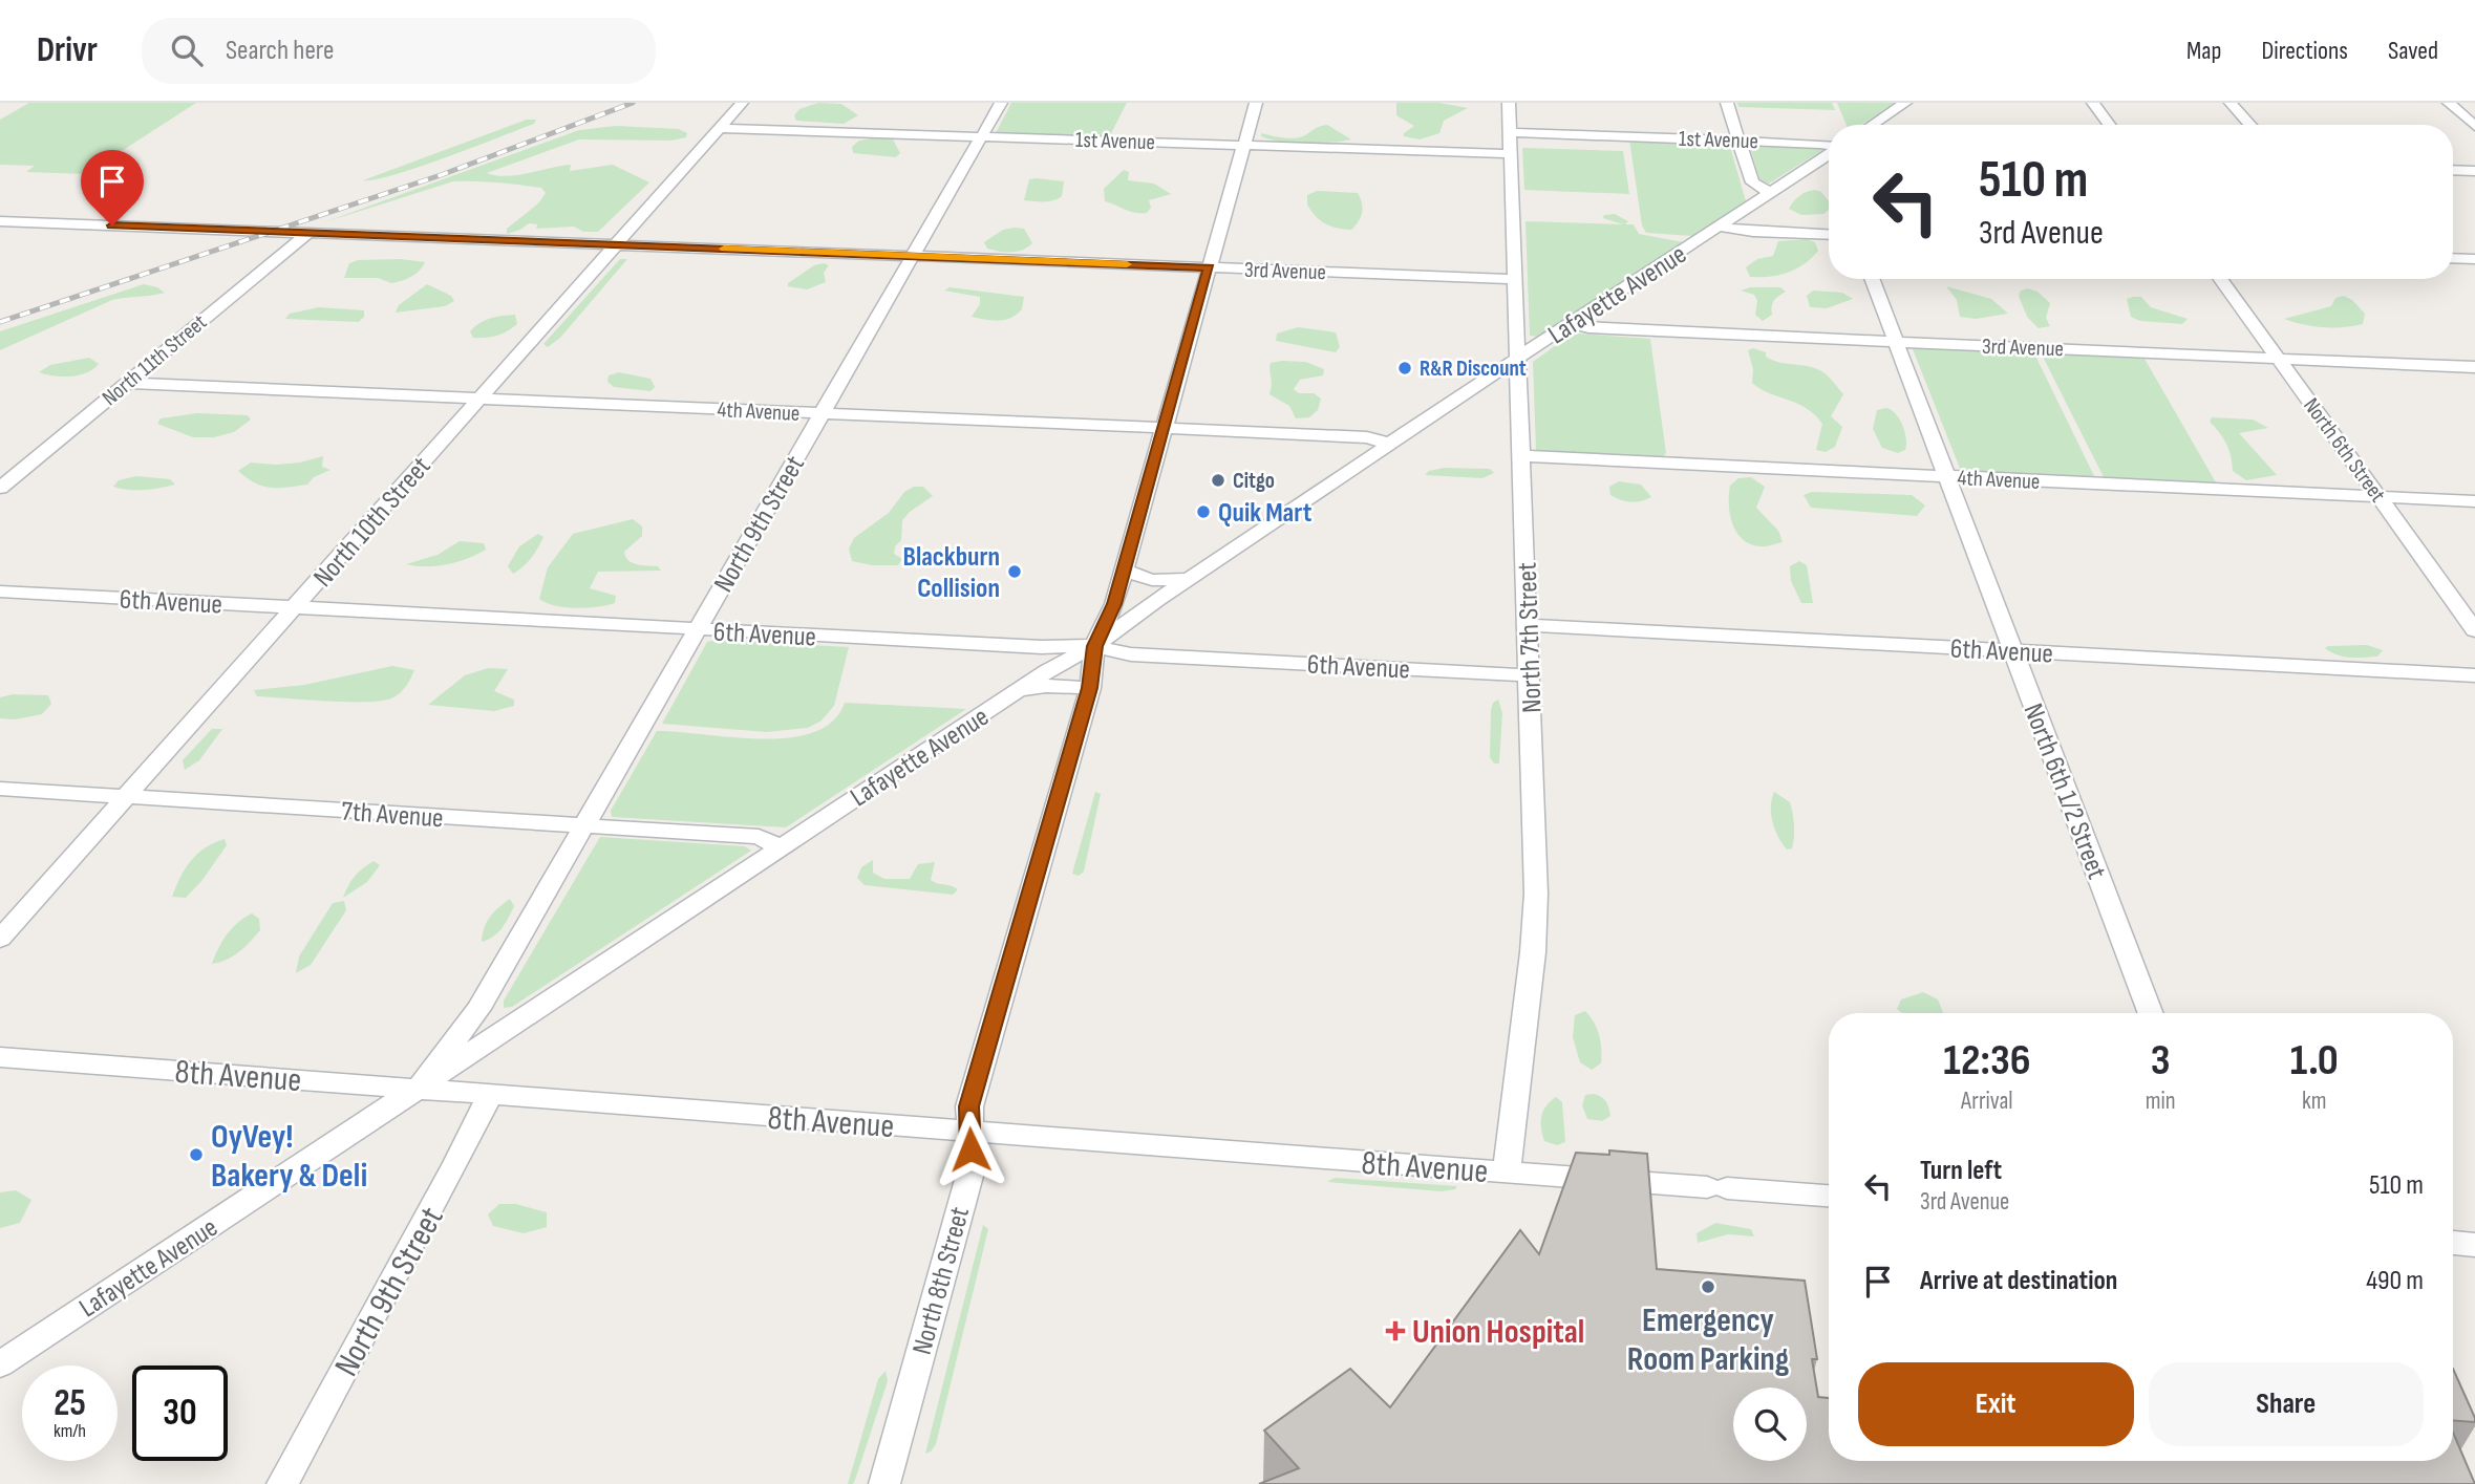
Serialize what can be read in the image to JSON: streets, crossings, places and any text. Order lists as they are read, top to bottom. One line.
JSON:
{"streets":{"street":["1st Avenue","3rd Avenue","Lafayette Avenue","North 11th Street","4th Avenue","North 6th Street","North 10th Street","North 9th Street","6th Avenue","North 7th Street","North 6th 1/2 Street","7th Avenue","8th Avenue","North 8th Street"]},"crossings":[["1st Avenue","North 10th Street"],["1st Avenue","North 9th Street"],["1st Avenue","North 7th Street"],["1st Avenue","North 8th Street"],["3rd Avenue","Lafayette Avenue"],["3rd Avenue","North 11th Street"],["3rd Avenue","North 6th Street"],["3rd Avenue","North 10th Street"],["3rd Avenue","North 9th Street"],["3rd Avenue","North 7th Street"],["3rd Avenue","North 6th 1/2 Street"],["3rd Avenue","North 8th Street"],["Lafayette Avenue","4th Avenue"],["Lafayette Avenue","North 9th Street"],["Lafayette Avenue","6th Avenue"],["Lafayette Avenue","North 7th Street"],["Lafayette Avenue","7th Avenue"],["Lafayette Avenue","8th Avenue"],["Lafayette Avenue","North 8th Street"],["North 11th Street","4th Avenue"],["4th Avenue","North 6th Street"],["4th Avenue","North 10th Street"],["4th Avenue","North 9th Street"],["4th Avenue","North 7th Street"],["4th Avenue","North 6th 1/2 Street"],["4th Avenue","North 8th Street"],["North 10th Street","6th Avenue"],["North 10th Street","7th Avenue"],["North 9th Street","6th Avenue"],["North 9th Street","7th Avenue"],["North 9th Street","8th Avenue"],["6th Avenue","North 7th Street"],["6th Avenue","North 6th 1/2 Street"],["6th Avenue","North 8th Street"],["North 7th Street","8th Avenue"],["8th Avenue","North 8th Street"]],"places":{"other":["R&R Discount","Citgo","Quik Mart","Blackburn Collision","OyVey! Bakery & Deli","Emergency Room Parking"],"health":["Union Hospital"]},"page":{"header":"Drivr","search":"Search here","nav":["Map","Directions","Saved"],"turn":["510 m","3rd Avenue"],"eta":["12:36","Arrival","3","min","1.0","km"],"list":[{"name":"Turn left","note":"3rd Avenue","value":"510 m"},{"name":"Arrive at destination","value":"490 m"}],"buttons":["Exit","Share"],"speed":"25 km/h","limit":"30"}}
